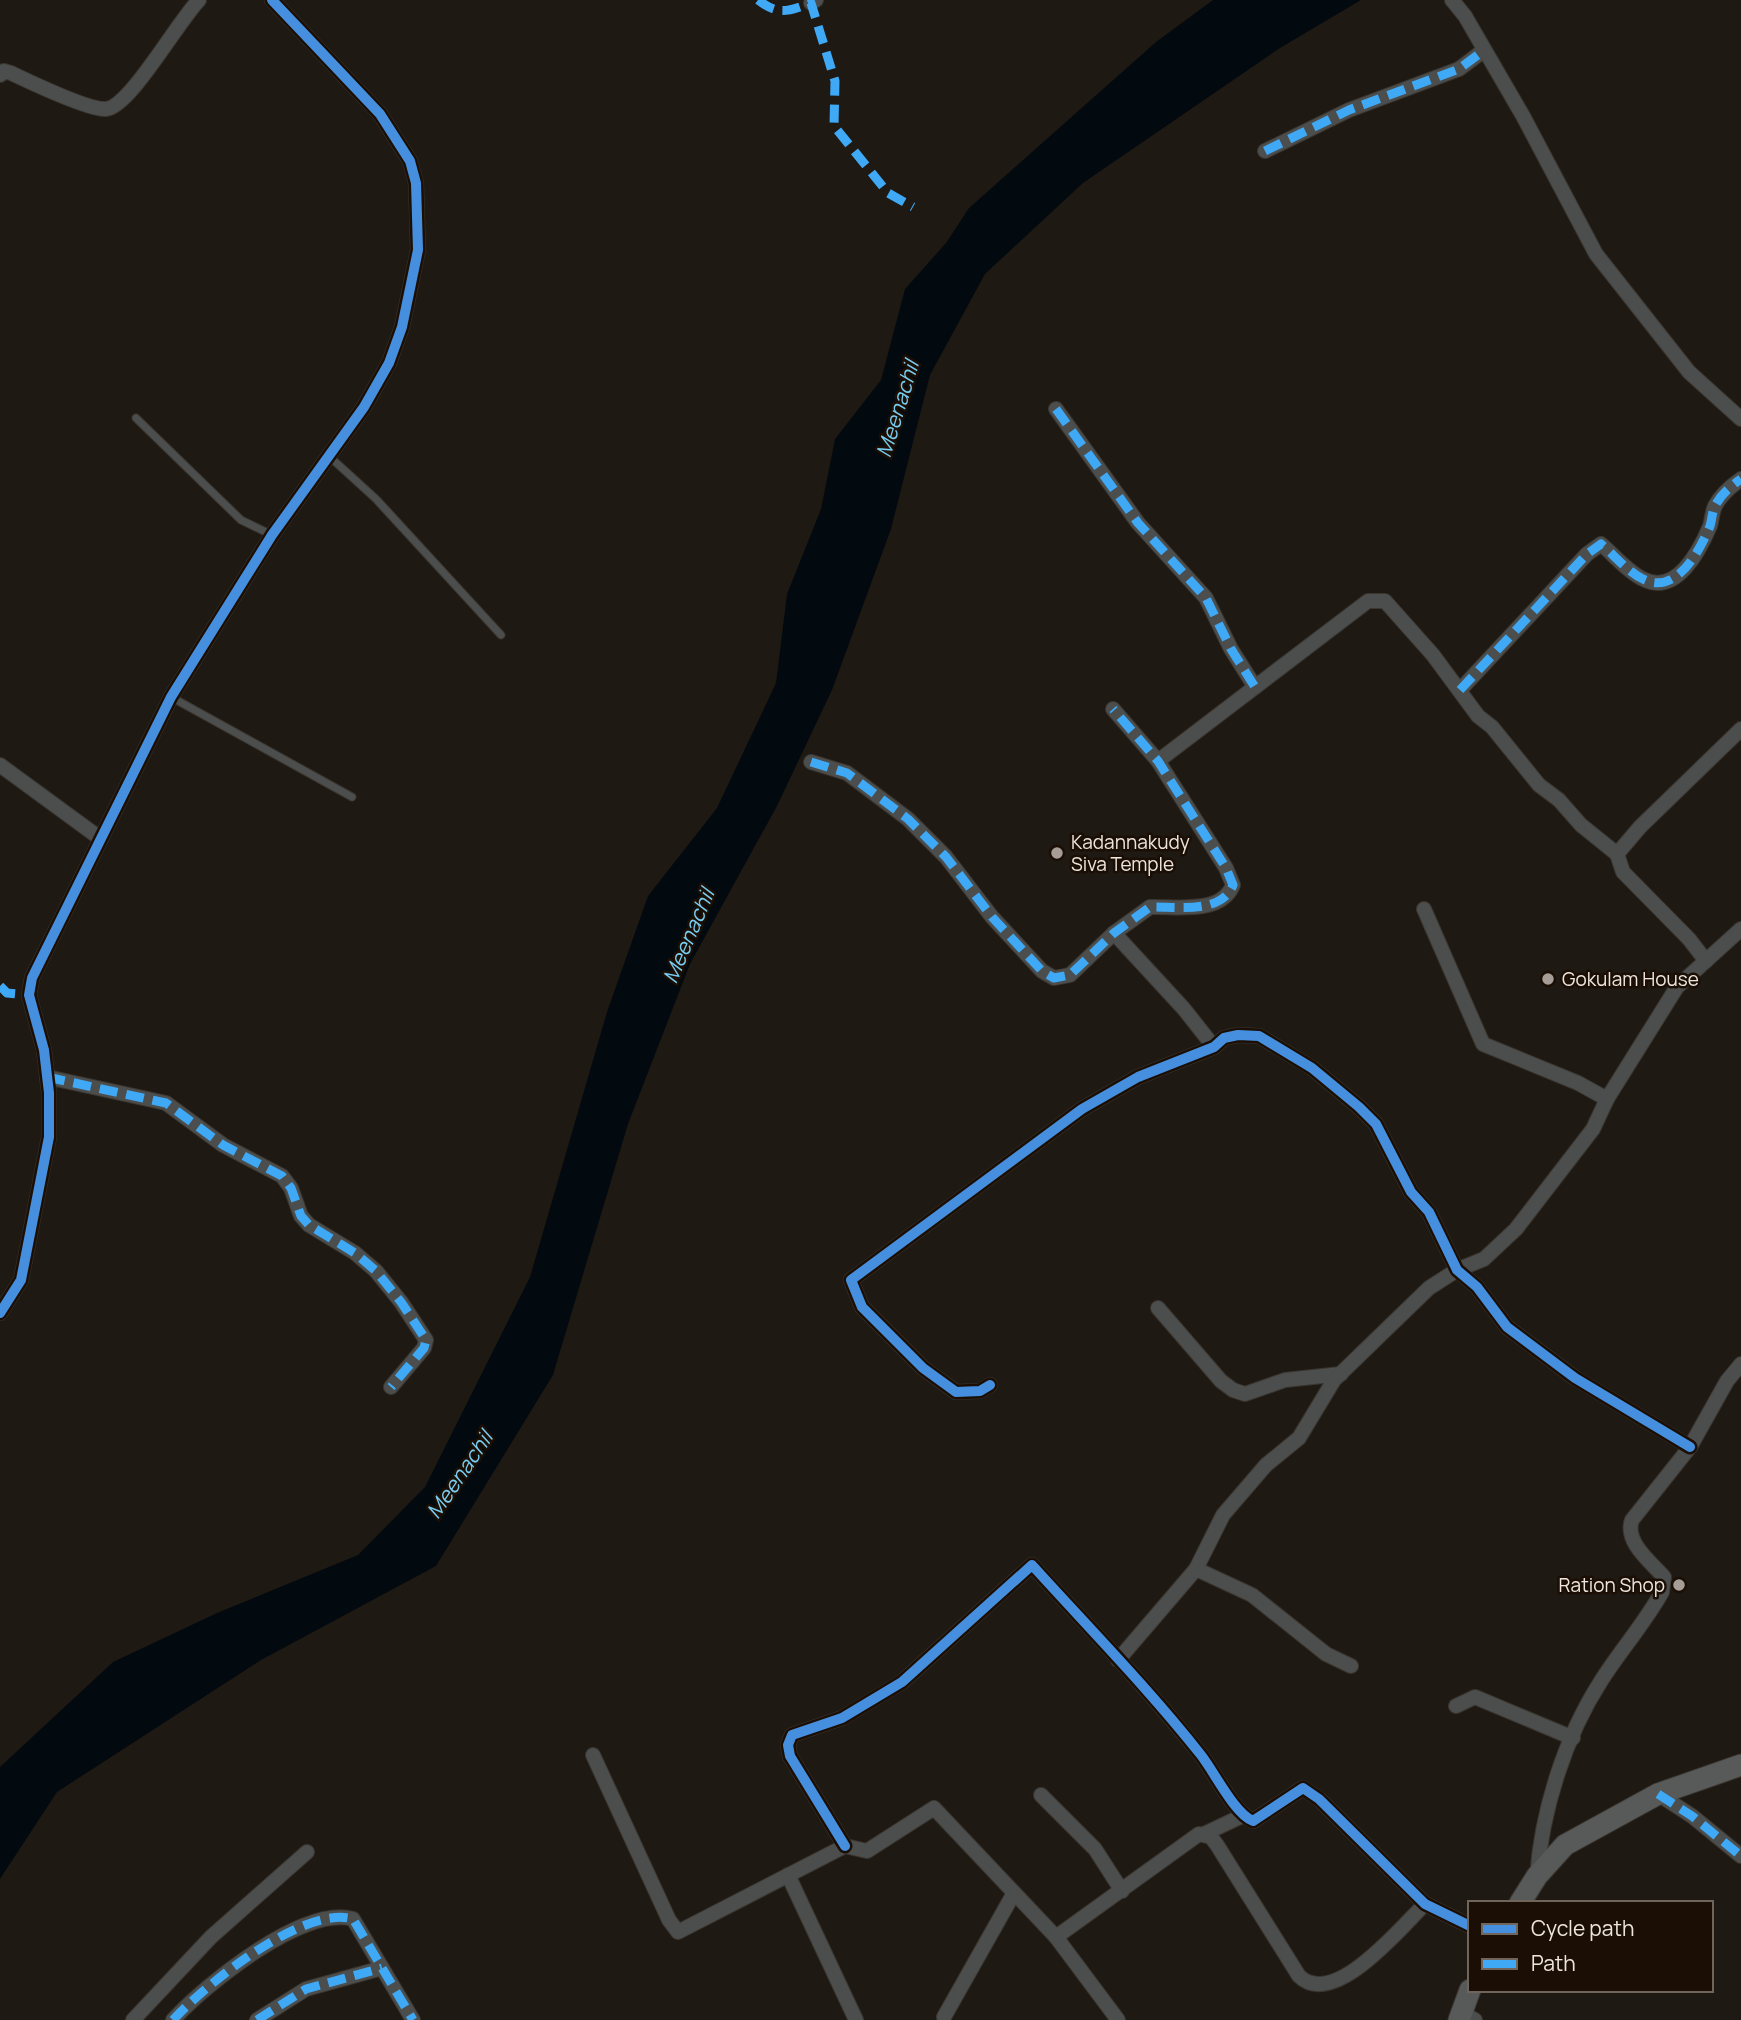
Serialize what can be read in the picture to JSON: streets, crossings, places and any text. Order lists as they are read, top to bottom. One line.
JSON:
{"water":["Meenachil"],"places":["Kadannakudy Siva Temple","Gokulam House","Ration Shop"],"legend":["Cycle path","Path"]}
